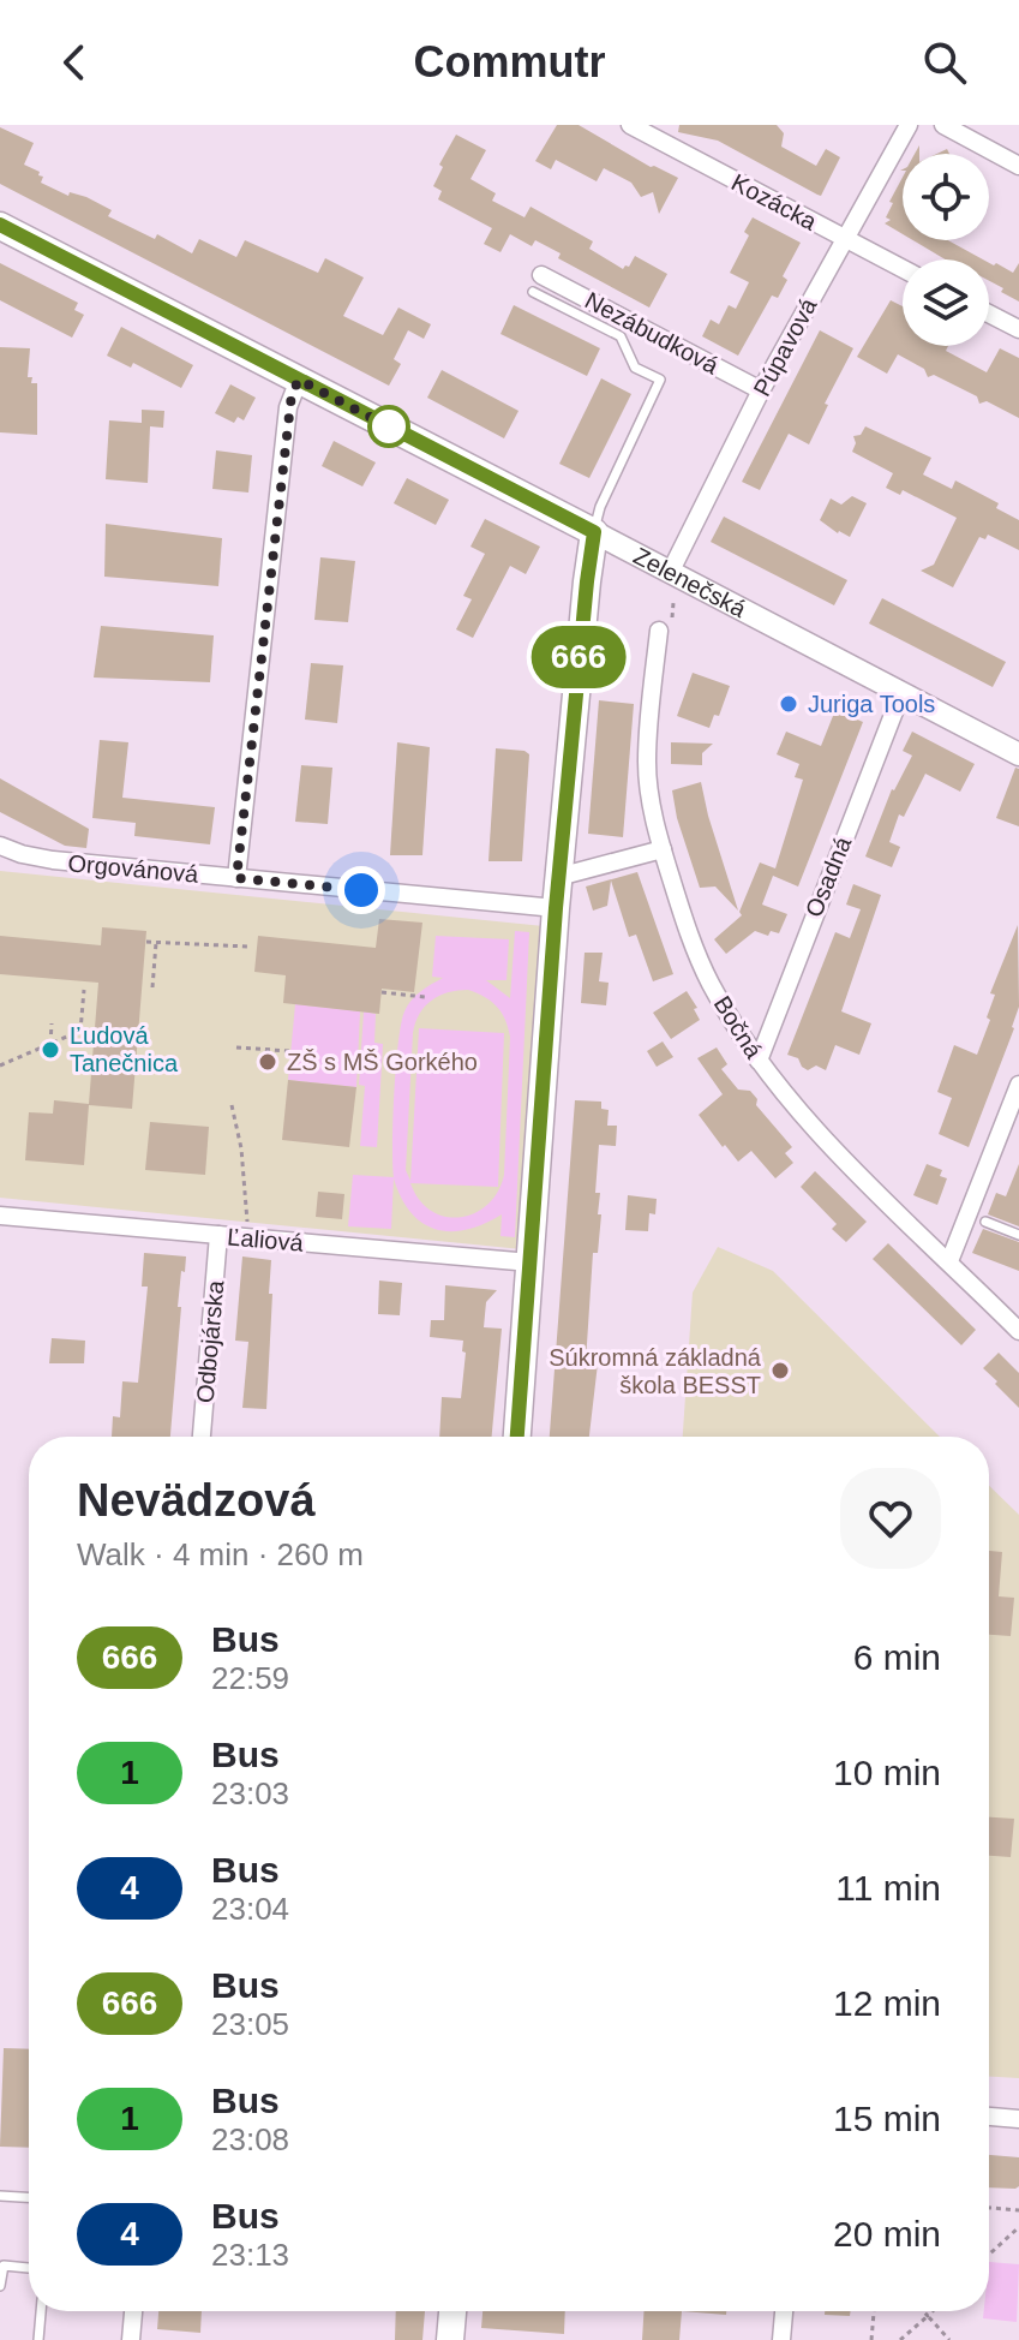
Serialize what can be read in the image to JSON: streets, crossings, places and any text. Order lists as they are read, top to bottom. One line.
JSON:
{"streets":{"main road":["Zelenečská"],"street":["Kozácka","Nezábudková","Púpavová","Orgovánová","Osadná","Bočná","Ľaliová","Odbojárska"]},"crossings":[["Kozácka","Púpavová"],["Nezábudková","Púpavová"],["Púpavová","Zelenečská"],["Zelenečská","Osadná"],["Osadná","Bočná"],["Ľaliová","Odbojárska"]],"places":["Juriga Tools","Ľudová Tanečnica","ZŠ s MŠ Gorkého","Súkromná základná škola BESST"],"lines":["bus line 666"],"page":{"header":"Commutr","on_map":"666","heading":["Nevädzová","Walk · 4 min · 260 m"],"list":[{"mark":"666","name":"Bus","note":"22:59","value":"6 min"},{"mark":"1","name":"Bus","note":"23:03","value":"10 min"},{"mark":"4","name":"Bus","note":"23:04","value":"11 min"},{"mark":"666","name":"Bus","note":"23:05","value":"12 min"},{"mark":"1","name":"Bus","note":"23:08","value":"15 min"},{"mark":"4","name":"Bus","note":"23:13","value":"20 min"}]}}
